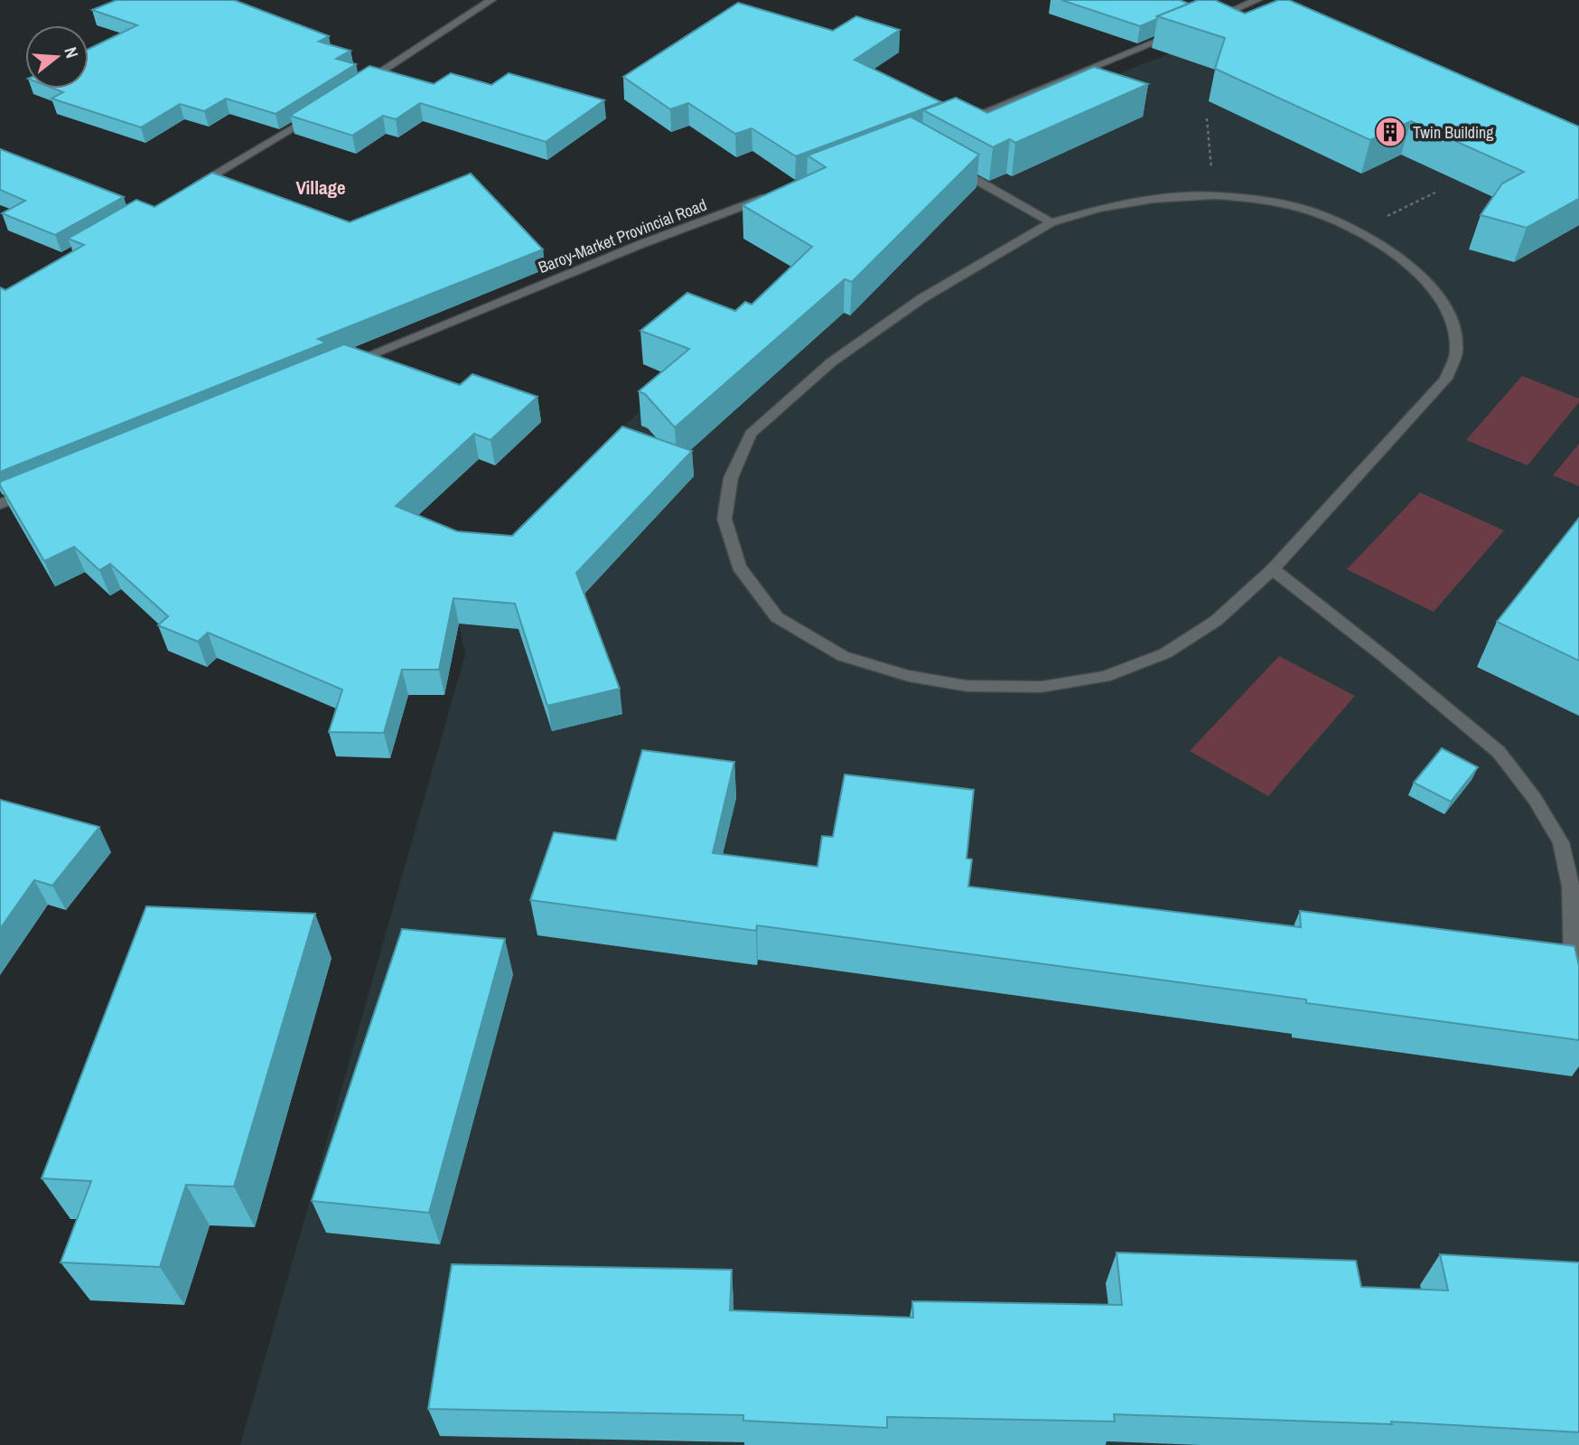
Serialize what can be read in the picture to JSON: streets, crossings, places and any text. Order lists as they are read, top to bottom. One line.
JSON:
{"streets":{"street":["Baroy-Market Provincial Road"]},"districts":["Village"],"places":{"building":["Twin Building"]},"north":"right"}
